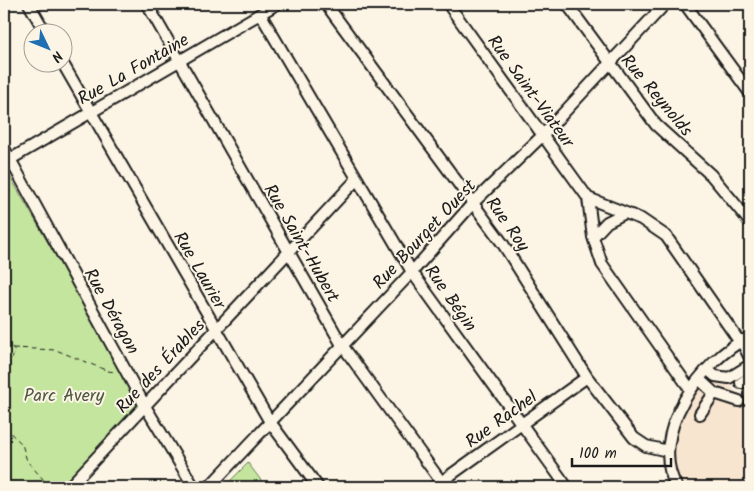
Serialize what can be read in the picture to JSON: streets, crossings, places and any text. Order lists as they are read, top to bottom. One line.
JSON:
{"streets":{"street":["Rue La Fontaine","Rue Saint-Viateur","Rue Reynolds","Rue Roy","Rue Bourget Ouest","Rue Saint-Hubert","Rue Laurier","Rue Bégin","Rue Déragon","Rue des Érables","Rue Rachel"]},"crossings":[["Rue La Fontaine","Rue Saint-Hubert"],["Rue La Fontaine","Rue Laurier"],["Rue La Fontaine","Rue Bégin"],["Rue La Fontaine","Rue Déragon"],["Rue Saint-Viateur","Rue Bourget Ouest"],["Rue Reynolds","Rue Bourget Ouest"],["Rue Roy","Rue Bourget Ouest"],["Rue Roy","Rue Rachel"],["Rue Bourget Ouest","Rue Saint-Hubert"],["Rue Bourget Ouest","Rue Laurier"],["Rue Bourget Ouest","Rue Bégin"],["Rue Saint-Hubert","Rue des Érables"],["Rue Saint-Hubert","Rue Rachel"],["Rue Laurier","Rue des Érables"],["Rue Bégin","Rue des Érables"],["Rue Bégin","Rue Rachel"],["Rue Déragon","Rue des Érables"]],"parks":["Parc Avery"],"scale_bar":"100 m","north":"bottom right"}
